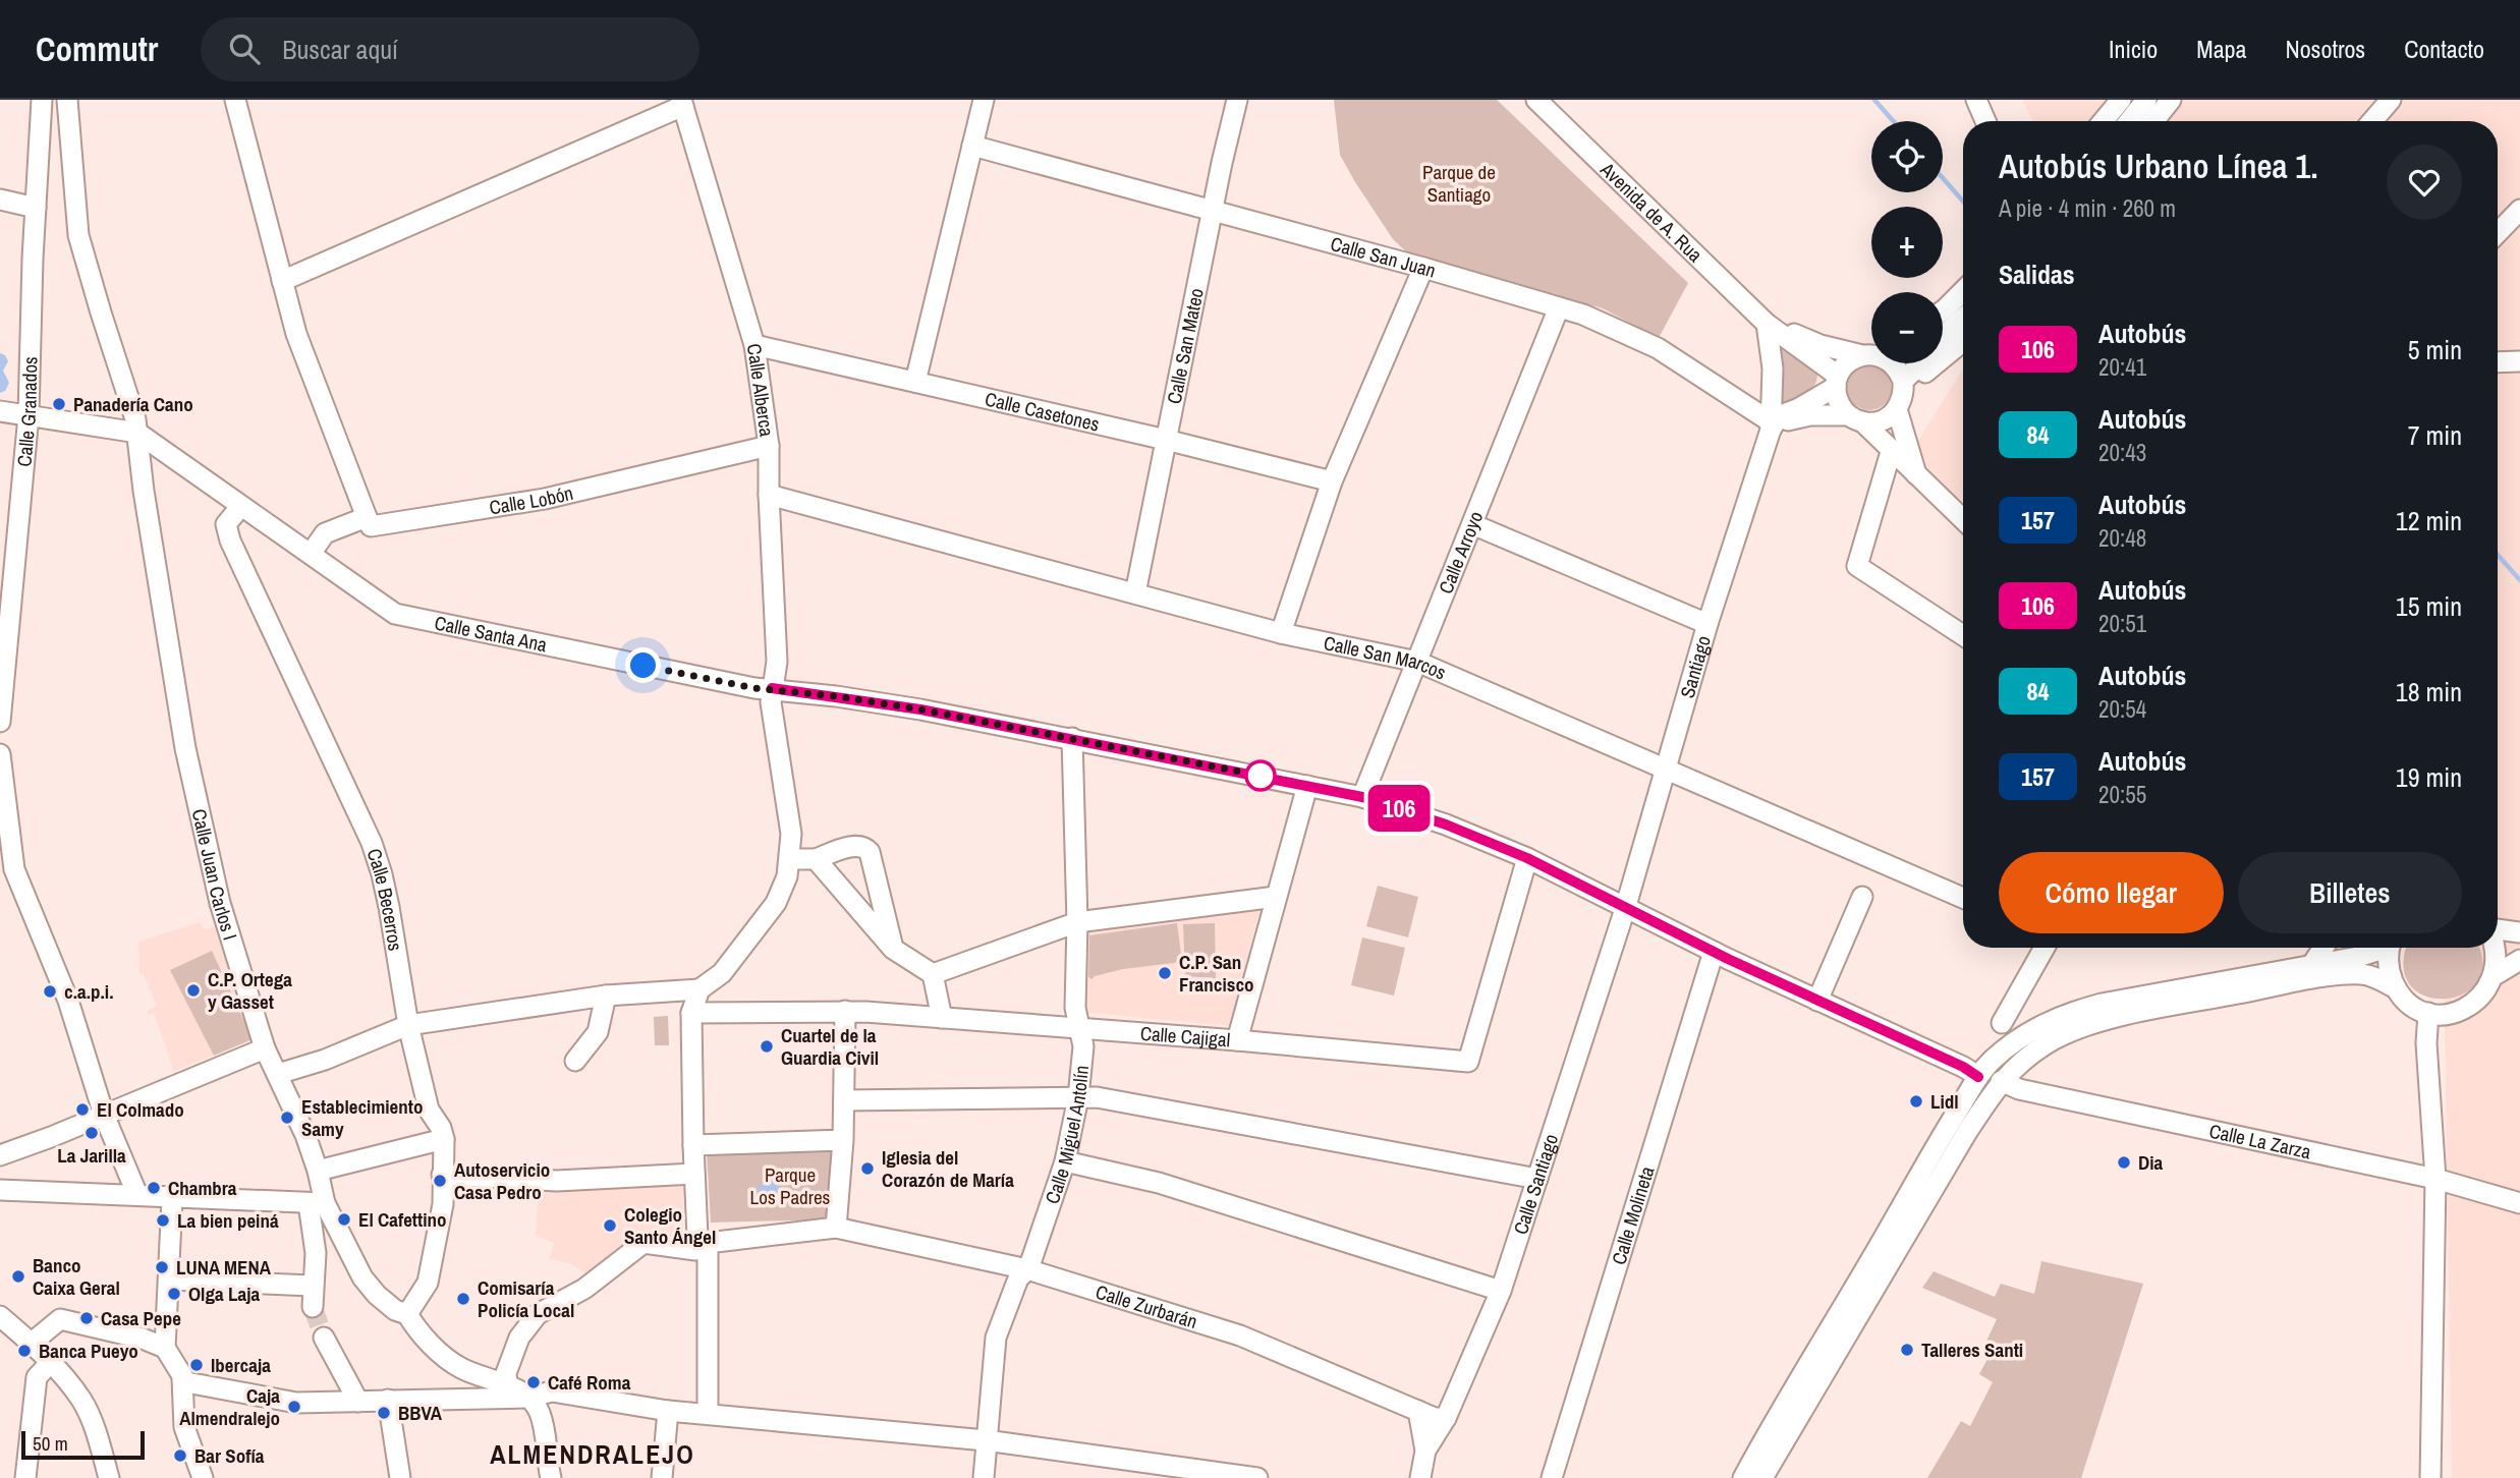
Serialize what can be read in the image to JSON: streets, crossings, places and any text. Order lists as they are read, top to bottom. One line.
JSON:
{"streets":{"street":["Avenida de A. Rua","Calle San Juan","Calle San Mateo","Calle Alberca","Calle Granados","Calle Casetones","Calle Lobón","Calle Arroyo","Calle Santa Ana","Calle San Marcos","Santiago","Calle Juan Carlos I","Calle Becerros","Calle Cajigal","Calle Miguel Antolín","Calle La Zarza","Calle Santiago","Calle Molineta","Calle Zurbarán"]},"crossings":[["Avenida de A. Rua","Santiago"],["Calle San Juan","Calle San Mateo"],["Calle San Juan","Calle Arroyo"],["Calle San Juan","Santiago"],["Calle San Mateo","Calle Casetones"],["Calle San Mateo","Calle San Marcos"],["Calle Alberca","Calle Casetones"],["Calle Alberca","Calle Lobón"],["Calle Alberca","Calle Santa Ana"],["Calle Alberca","Calle San Marcos"],["Calle Arroyo","Calle Santa Ana"],["Calle Arroyo","Calle San Marcos"],["Calle Santa Ana","Santiago"],["Calle Santa Ana","Calle Juan Carlos I"],["Calle Santa Ana","Calle Becerros"],["Calle Santa Ana","Calle Cajigal"],["Calle Santa Ana","Calle Miguel Antolín"],["Calle Santa Ana","Calle Santiago"],["Calle Santa Ana","Calle Molineta"],["Calle San Marcos","Santiago"],["Santiago","Calle Santiago"],["Calle Juan Carlos I","Calle Becerros"],["Calle Cajigal","Calle Miguel Antolín"],["Calle Miguel Antolín","Calle Zurbarán"],["Calle Santiago","Calle Zurbarán"]],"districts":["ALMENDRALEJO"],"parks":["Parque de Santiago","Parque Los Padres"],"places":["Panadería Cano","C.P. San Francisco","C.P. Ortega y Gasset","c.a.p.i.","Cuartel de la Guardia Civil","Lidl","El Colmado","Establecimiento Samy","La Jarilla","Dia","Iglesia del Corazón de María","Autoservicio Casa Pedro","Chambra","El Cafettino","La bien peiná","Colegio Santo Ángel","LUNA MENA","Banco Caixa Geral","Olga Laja","Comisaría Policía Local","Casa Pepe","Talleres Santi","Banca Pueyo","Ibercaja","Café Roma","Caja Almendralejo","BBVA","Bar Sofía"],"lines":["bus line 106"],"scale_bar":"50 m","page":{"header":"Commutr","search":"Buscar aquí","nav":["Inicio","Mapa","Nosotros","Contacto"],"on_map":"106","map_buttons":["+","−"],"heading":[["Autobús Urbano Línea 1.","A pie · 4 min · 260 m"],"Salidas"],"list":[{"mark":"106","name":"Autobús","note":"20:41","value":"5 min"},{"mark":"84","name":"Autobús","note":"20:43","value":"7 min"},{"mark":"157","name":"Autobús","note":"20:48","value":"12 min"},{"mark":"106","name":"Autobús","note":"20:51","value":"15 min"},{"mark":"84","name":"Autobús","note":"20:54","value":"18 min"},{"mark":"157","name":"Autobús","note":"20:55","value":"19 min"}],"buttons":["Cómo llegar","Billetes"],"scale":"50 m"}}
